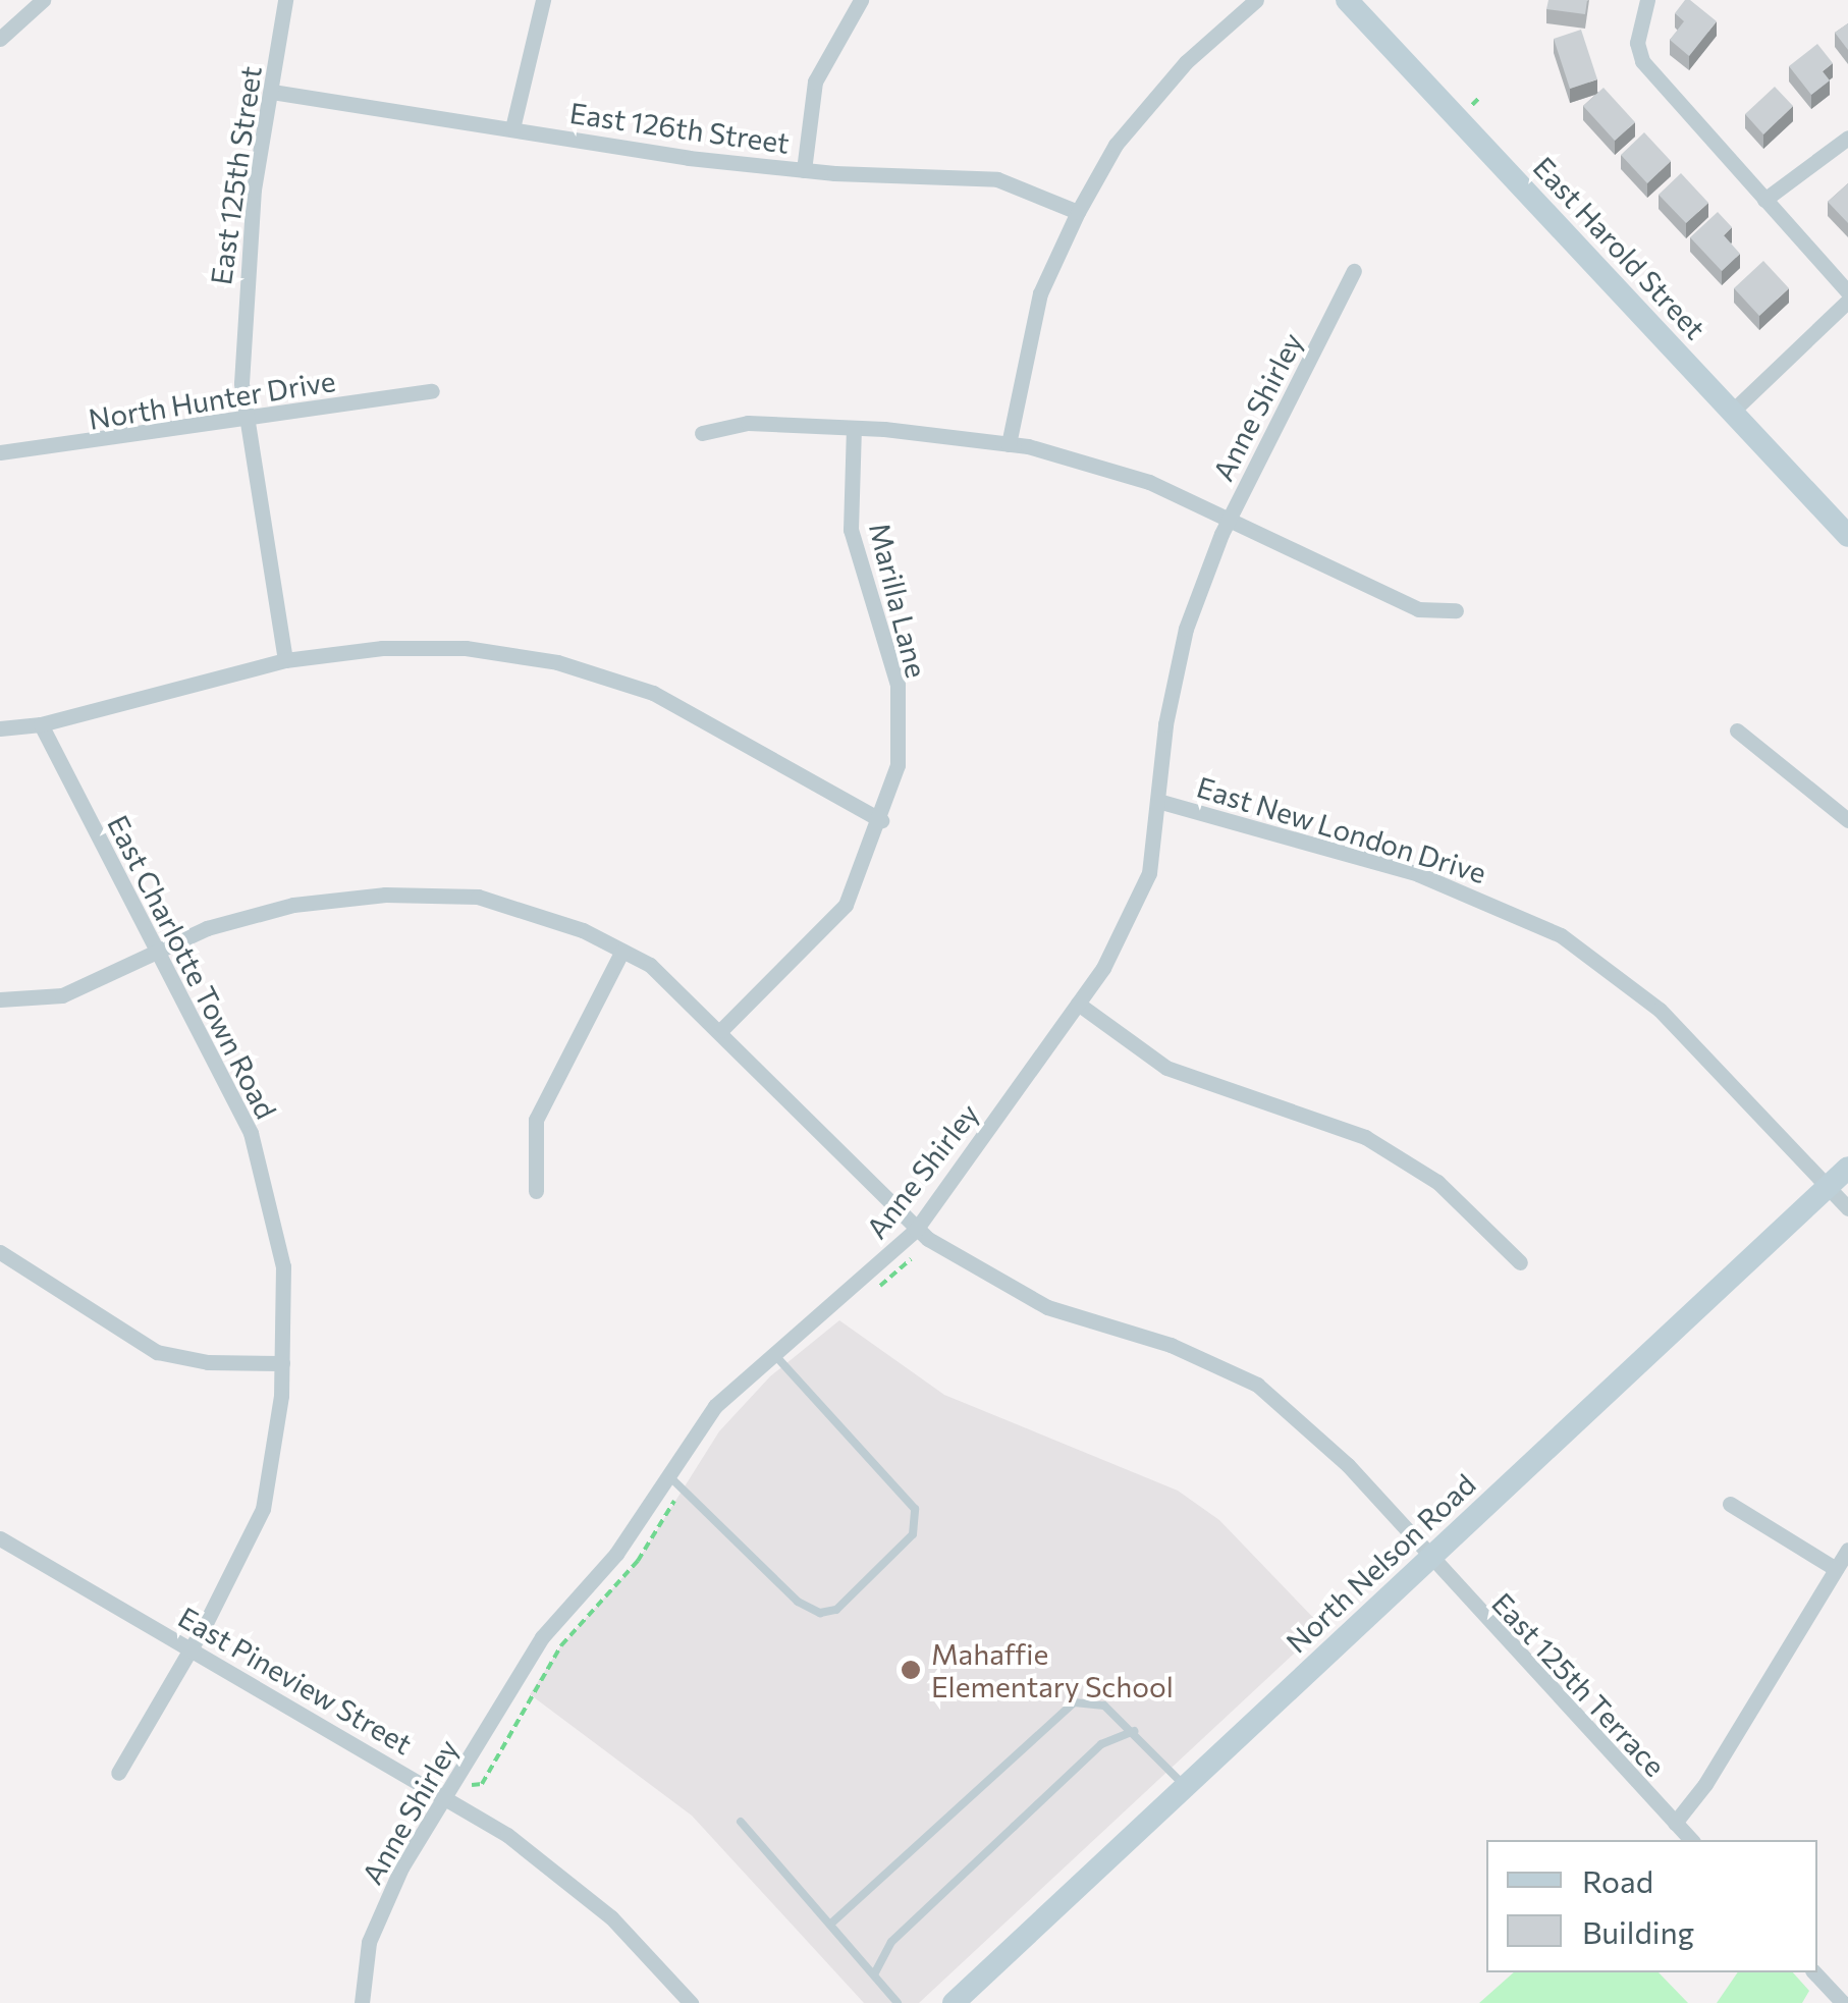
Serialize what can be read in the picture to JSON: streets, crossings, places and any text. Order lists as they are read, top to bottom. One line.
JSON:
{"streets":{"street":["East 126th Street","East 125th Street","East Harold Street","North Hunter Drive","Anne Shirley","Marilla Lane","East New London Drive","East Charlotte Town Road","North Nelson Road","East Pineview Street","East 125th Terrace"]},"crossings":[["East 126th Street","East 125th Street"],["East 125th Street","North Hunter Drive"],["Anne Shirley","East New London Drive"],["Anne Shirley","East Pineview Street"],["Anne Shirley","East 125th Terrace"],["Marilla Lane","East 125th Terrace"],["East New London Drive","North Nelson Road"],["East Charlotte Town Road","East Pineview Street"],["East Charlotte Town Road","East 125th Terrace"],["North Nelson Road","East 125th Terrace"]],"places":["Mahaffie Elementary School"],"legend":["Road","Building"]}
